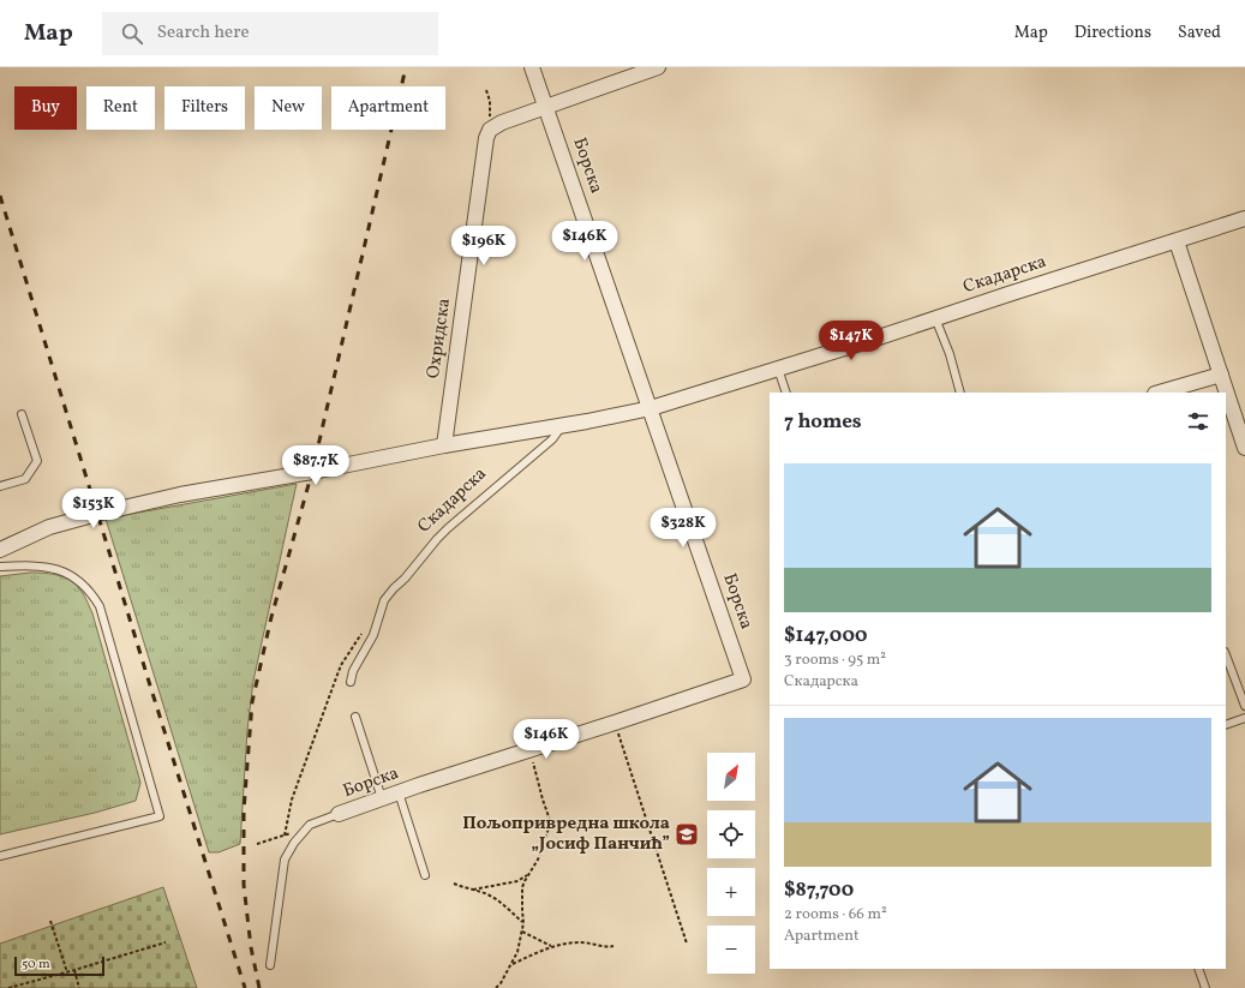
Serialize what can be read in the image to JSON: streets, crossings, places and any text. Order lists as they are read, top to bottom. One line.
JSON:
{"streets":{"street":["Борска","Скадарска","Охридска"]},"crossings":[["Борска","Скадарска"],["Скадарска","Охридска"]],"places":{"school or university":["Пољопривредна школа „Јосиф Панчић”"]},"scale_bar":"50 m","north":"top right","page":{"header":"Map","search":"Search here","nav":["Map","Directions","Saved"],"chip":["Buy","Rent","Filters","New","Apartment"],"price":["$146K","$196K","$147K","$87.7K","$153K","$328K","$146K"],"heading":"7 homes","list":[{"name":"$147,000","note":"3 rooms · 95 m² · Скадарска"},{"name":"$87,700","note":"2 rooms · 66 m² · Apartment"}],"map_buttons":["+","−"],"scale":"50 m"}}
